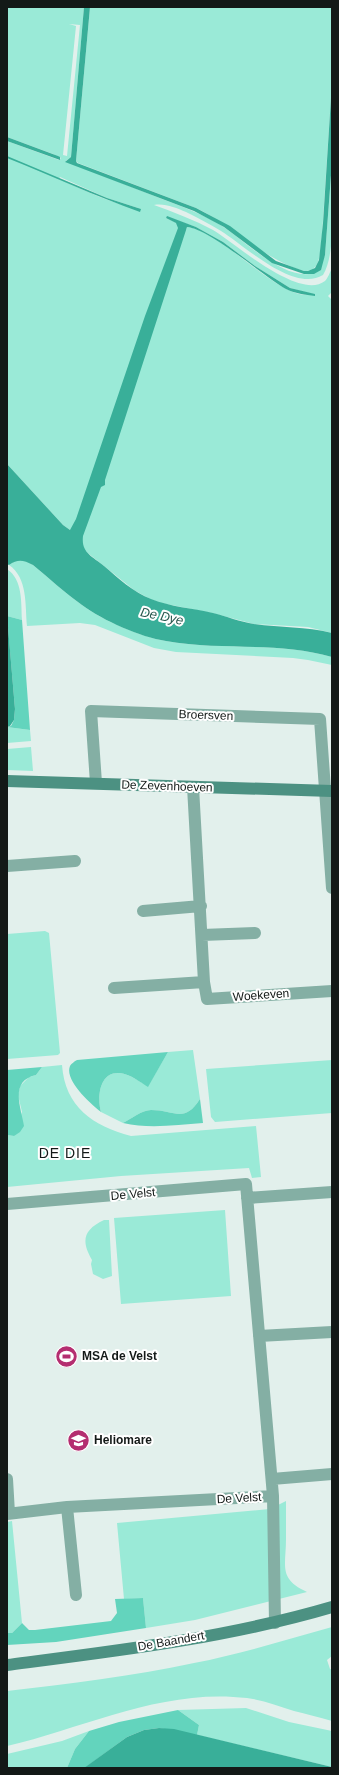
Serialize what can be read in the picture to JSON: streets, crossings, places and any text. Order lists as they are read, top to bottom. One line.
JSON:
{"streets":{"main road":["De Zevenhoeven","De Baandert"],"street":["Broersven","Woekeven","De Velst"]},"crossings":[["Broersven","De Zevenhoeven"],["De Zevenhoeven","Woekeven"]],"districts":["DE DIE"],"water":["De Dye"],"places":{"sports":["MSA de Velst"],"school or university":["Heliomare"]}}
